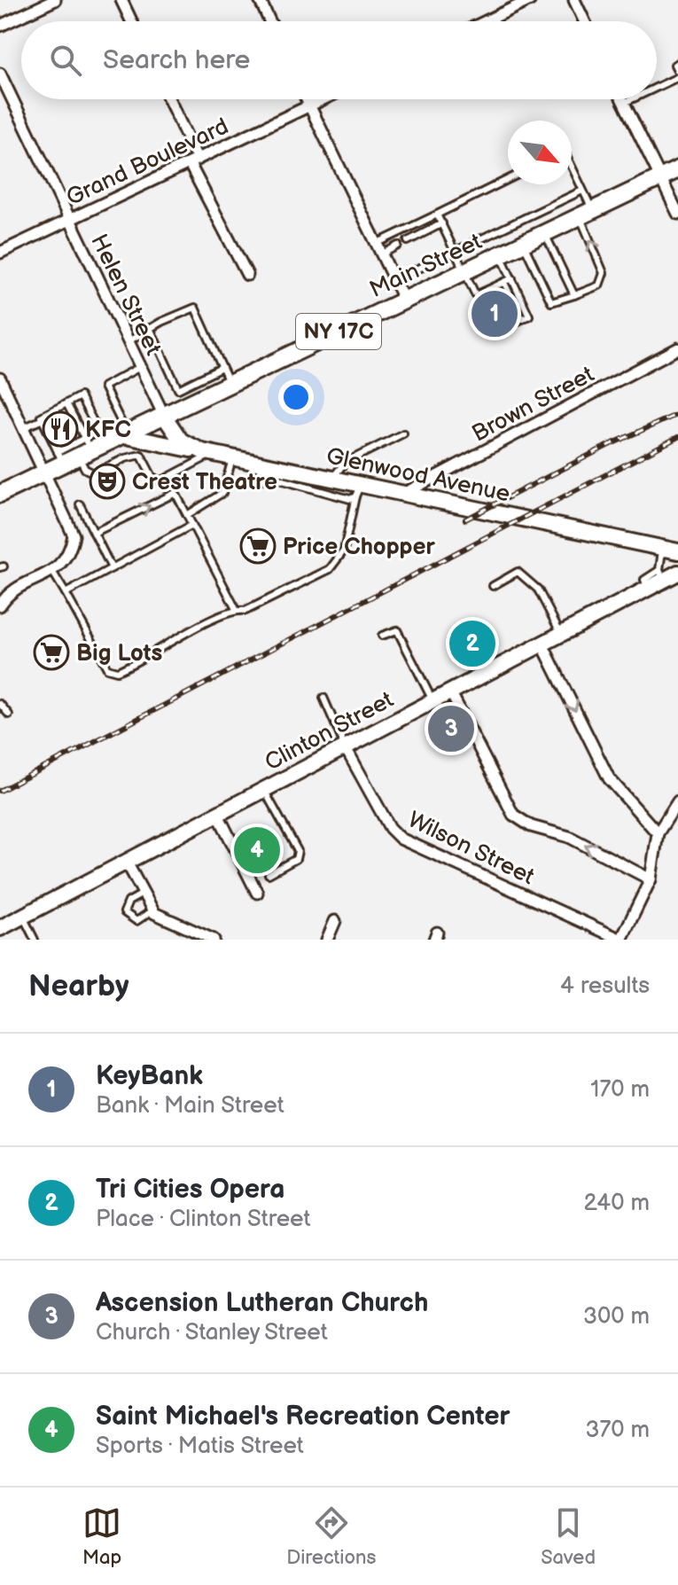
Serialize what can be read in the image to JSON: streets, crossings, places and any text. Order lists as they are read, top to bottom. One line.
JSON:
{"streets":{"main road":["Main Street","NY 17C"],"street":["Grand Boulevard","Helen Street","Brown Street","Glenwood Avenue","Clinton Street","Wilson Street"]},"crossings":[["Grand Boulevard","Helen Street"],["Main Street","Helen Street"],["Main Street","Glenwood Avenue"],["Helen Street","Glenwood Avenue"],["Brown Street","Glenwood Avenue"],["Clinton Street","Wilson Street"]],"places":{"restaurant":["KFC"],"theatre":["Crest Theatre"],"supermarket":["Price Chopper","Big Lots"]},"north":"bottom right","page":{"search":"Search here","pins":["1","2","3","4"],"heading":["Nearby","4 results"],"list":[{"mark":"1","name":"KeyBank","note":"Bank · Main Street","value":"170 m"},{"mark":"2","name":"Tri Cities Opera","note":"Place · Clinton Street","value":"240 m"},{"mark":"3","name":"Ascension Lutheran Church","note":"Church · Stanley Street","value":"300 m"},{"mark":"4","name":"Saint Michael's Recreation Center","note":"Sports · Matis Street","value":"370 m"}],"nav":["Map","Directions","Saved"]}}
